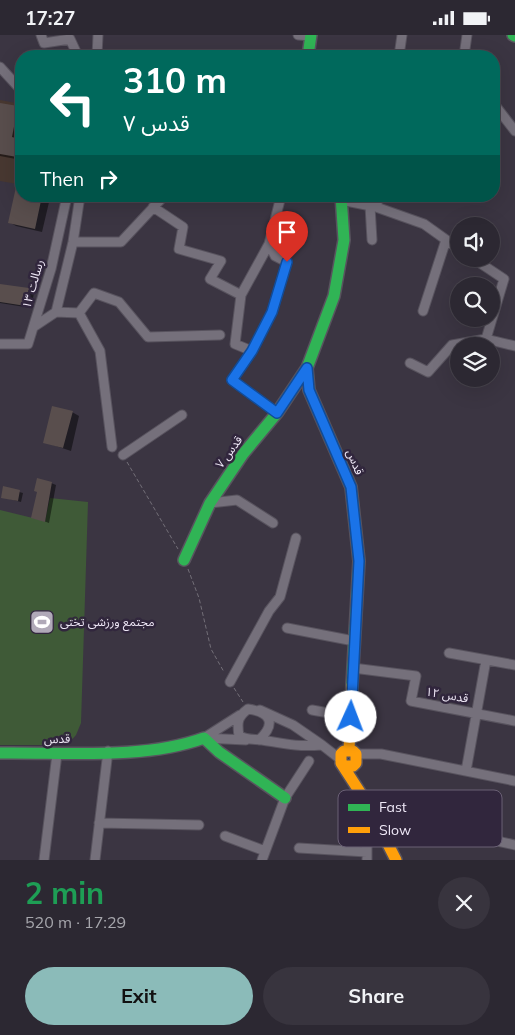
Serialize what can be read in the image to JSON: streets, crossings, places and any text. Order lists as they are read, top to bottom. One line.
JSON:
{"streets":{"street":["رسالت ۱۳","قدس ۷","قدس","قدس ۱۲"]},"crossings":[["قدس ۷","قدس"],["قدس","قدس ۱۲"]],"places":{"sports":["مجتمع ورزشی تختی"]},"legend":["Fast","Slow"],"page":{"status":"17:27","turn":["310 m","قدس ۷"],"then":"Then","heading":["2 min","520 m · 17:29"],"buttons":["Exit","Share"]}}
